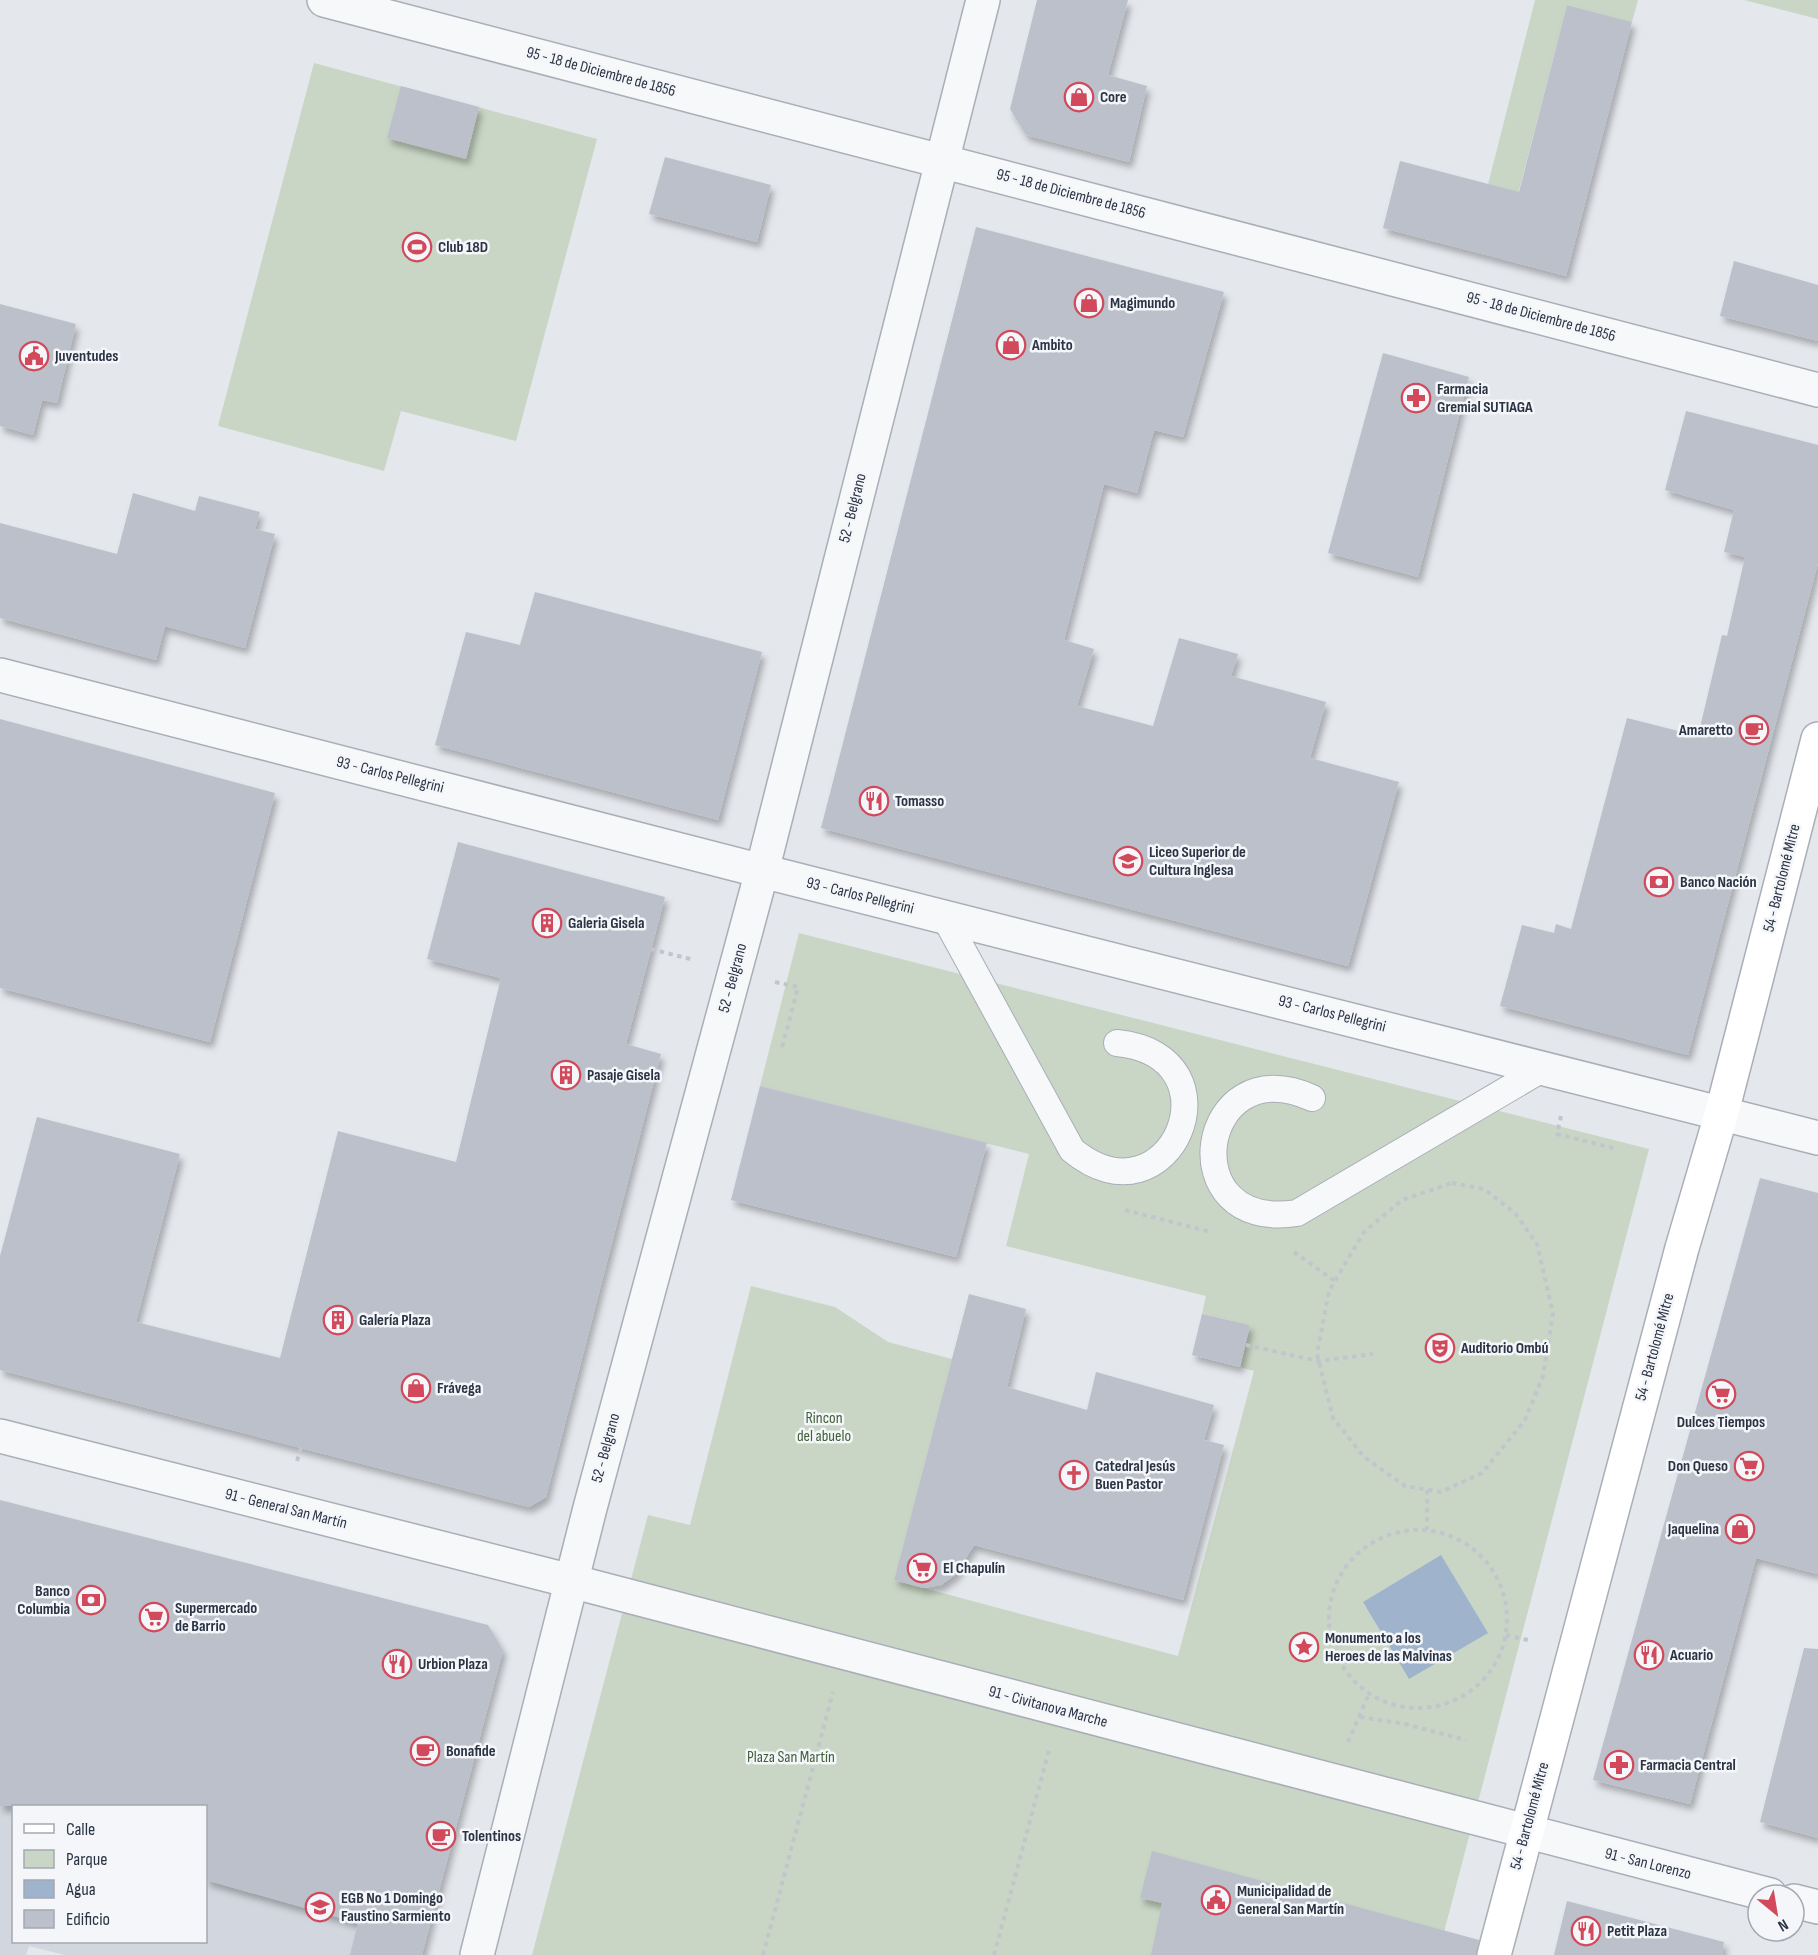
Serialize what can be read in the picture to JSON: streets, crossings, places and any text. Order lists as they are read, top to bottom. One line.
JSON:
{"streets":{"street":["95 - 18 de Diciembre de 1856","52 - Belgrano","93 - Carlos Pellegrini","54 - Bartolomé Mitre","91 - General San Martín","91 - Civitanova Marche","91 - San Lorenzo"]},"crossings":[["95 - 18 de Diciembre de 1856","52 - Belgrano"],["52 - Belgrano","93 - Carlos Pellegrini"],["52 - Belgrano","91 - General San Martín"],["52 - Belgrano","91 - Civitanova Marche"],["93 - Carlos Pellegrini","54 - Bartolomé Mitre"],["54 - Bartolomé Mitre","91 - Civitanova Marche"],["54 - Bartolomé Mitre","91 - San Lorenzo"],["91 - General San Martín","91 - Civitanova Marche"],["91 - Civitanova Marche","91 - San Lorenzo"]],"parks":["Rincon del abuelo","Plaza San Martín"],"places":{"shop":["Core","Magimundo","Ambito","Frávega","Jaquelina"],"sports":["Club 18D"],"public building":["Juventudes","Municipalidad de General San Martín"],"pharmacy":["Farmacia Gremial SUTIAGA","Farmacia Central"],"cafe":["Amaretto","Bonafide","Tolentinos"],"restaurant":["Tomasso","Acuario","Urbion Plaza","Petit Plaza"],"school or university":["Liceo Superior de Cultura Inglesa","EGB No 1 Domingo Faustino Sarmiento"],"bank":["Banco Nación","Banco Columbia"],"building":["Galeria Gisela","Pasaje Gisela","Galería Plaza"],"theatre":["Auditorio Ombú"],"supermarket":["Dulces Tiempos","Don Queso","El Chapulín","Supermercado de Barrio"],"church":["Catedral Jesús Buen Pastor"],"place":["Monumento a los Heroes de las Malvinas"]},"legend":["Calle","Parque","Agua","Edificio"],"north":"bottom right"}
